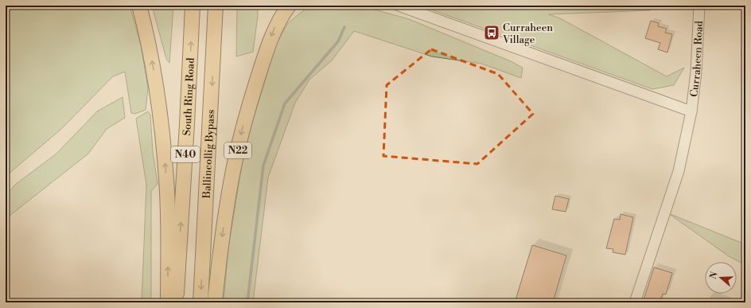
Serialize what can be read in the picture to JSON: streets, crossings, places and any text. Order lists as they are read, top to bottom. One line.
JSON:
{"streets":{"highway":["South Ring Road","N22","N40","Ballincollig Bypass"],"street":["Curraheen Road"]},"places":{"bus stop":["Curraheen Village"]},"north":"left"}
